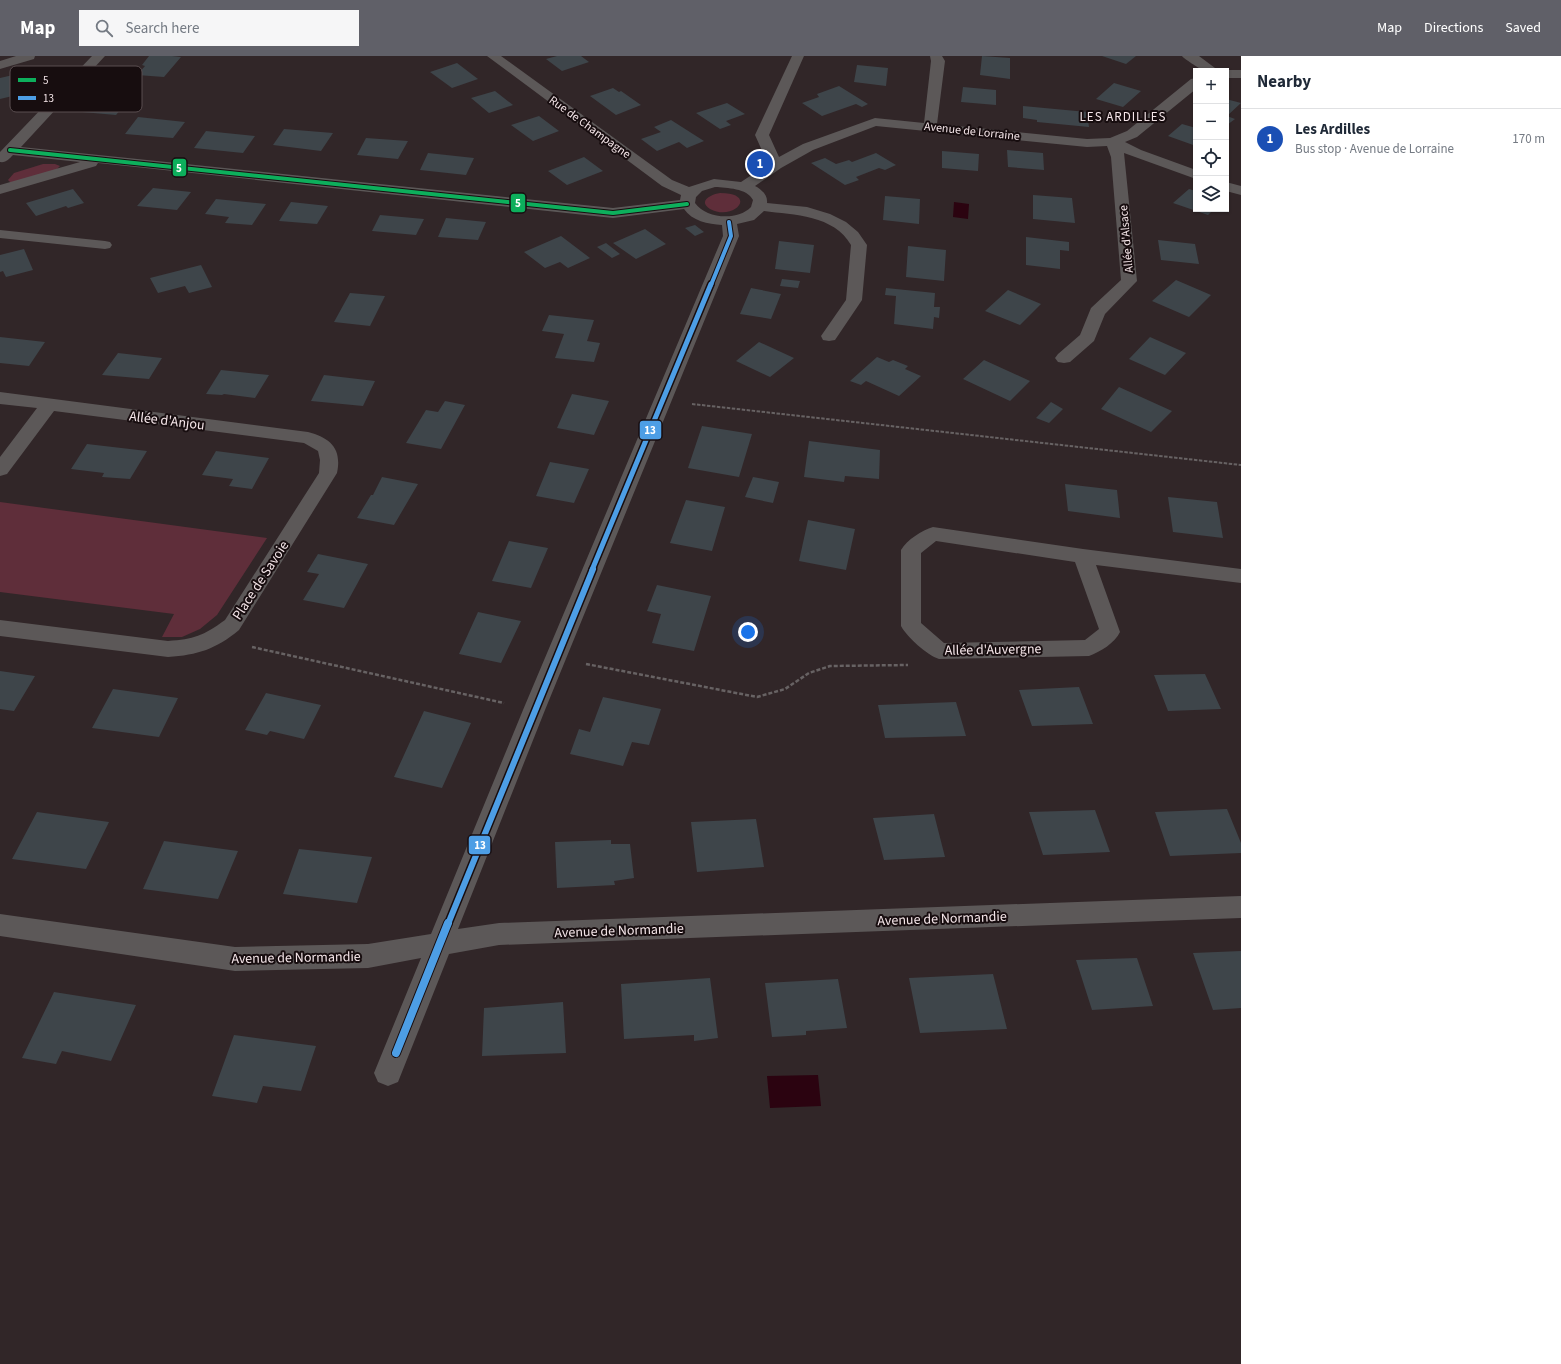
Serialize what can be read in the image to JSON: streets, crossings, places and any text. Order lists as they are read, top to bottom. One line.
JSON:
{"streets":{"street":["Rue de Champagne","Avenue de Lorraine","Allée d'Alsace","Allée d'Anjou","Place de Savoie","Allée d'Auvergne","Avenue de Normandie"]},"crossings":[["Avenue de Lorraine","Allée d'Alsace"],["Allée d'Anjou","Place de Savoie"]],"districts":["LES ARDILLES"],"lines":["transit line 5","transit line 13"],"legend":["5","13"],"page":{"header":"Map","search":"Search here","nav":["Map","Directions","Saved"],"heading":"Nearby","map_buttons":["+","−"],"list":[{"mark":"1","name":"Les Ardilles","note":"Bus stop · Avenue de Lorraine","value":"170 m"}],"pins":"1"}}
